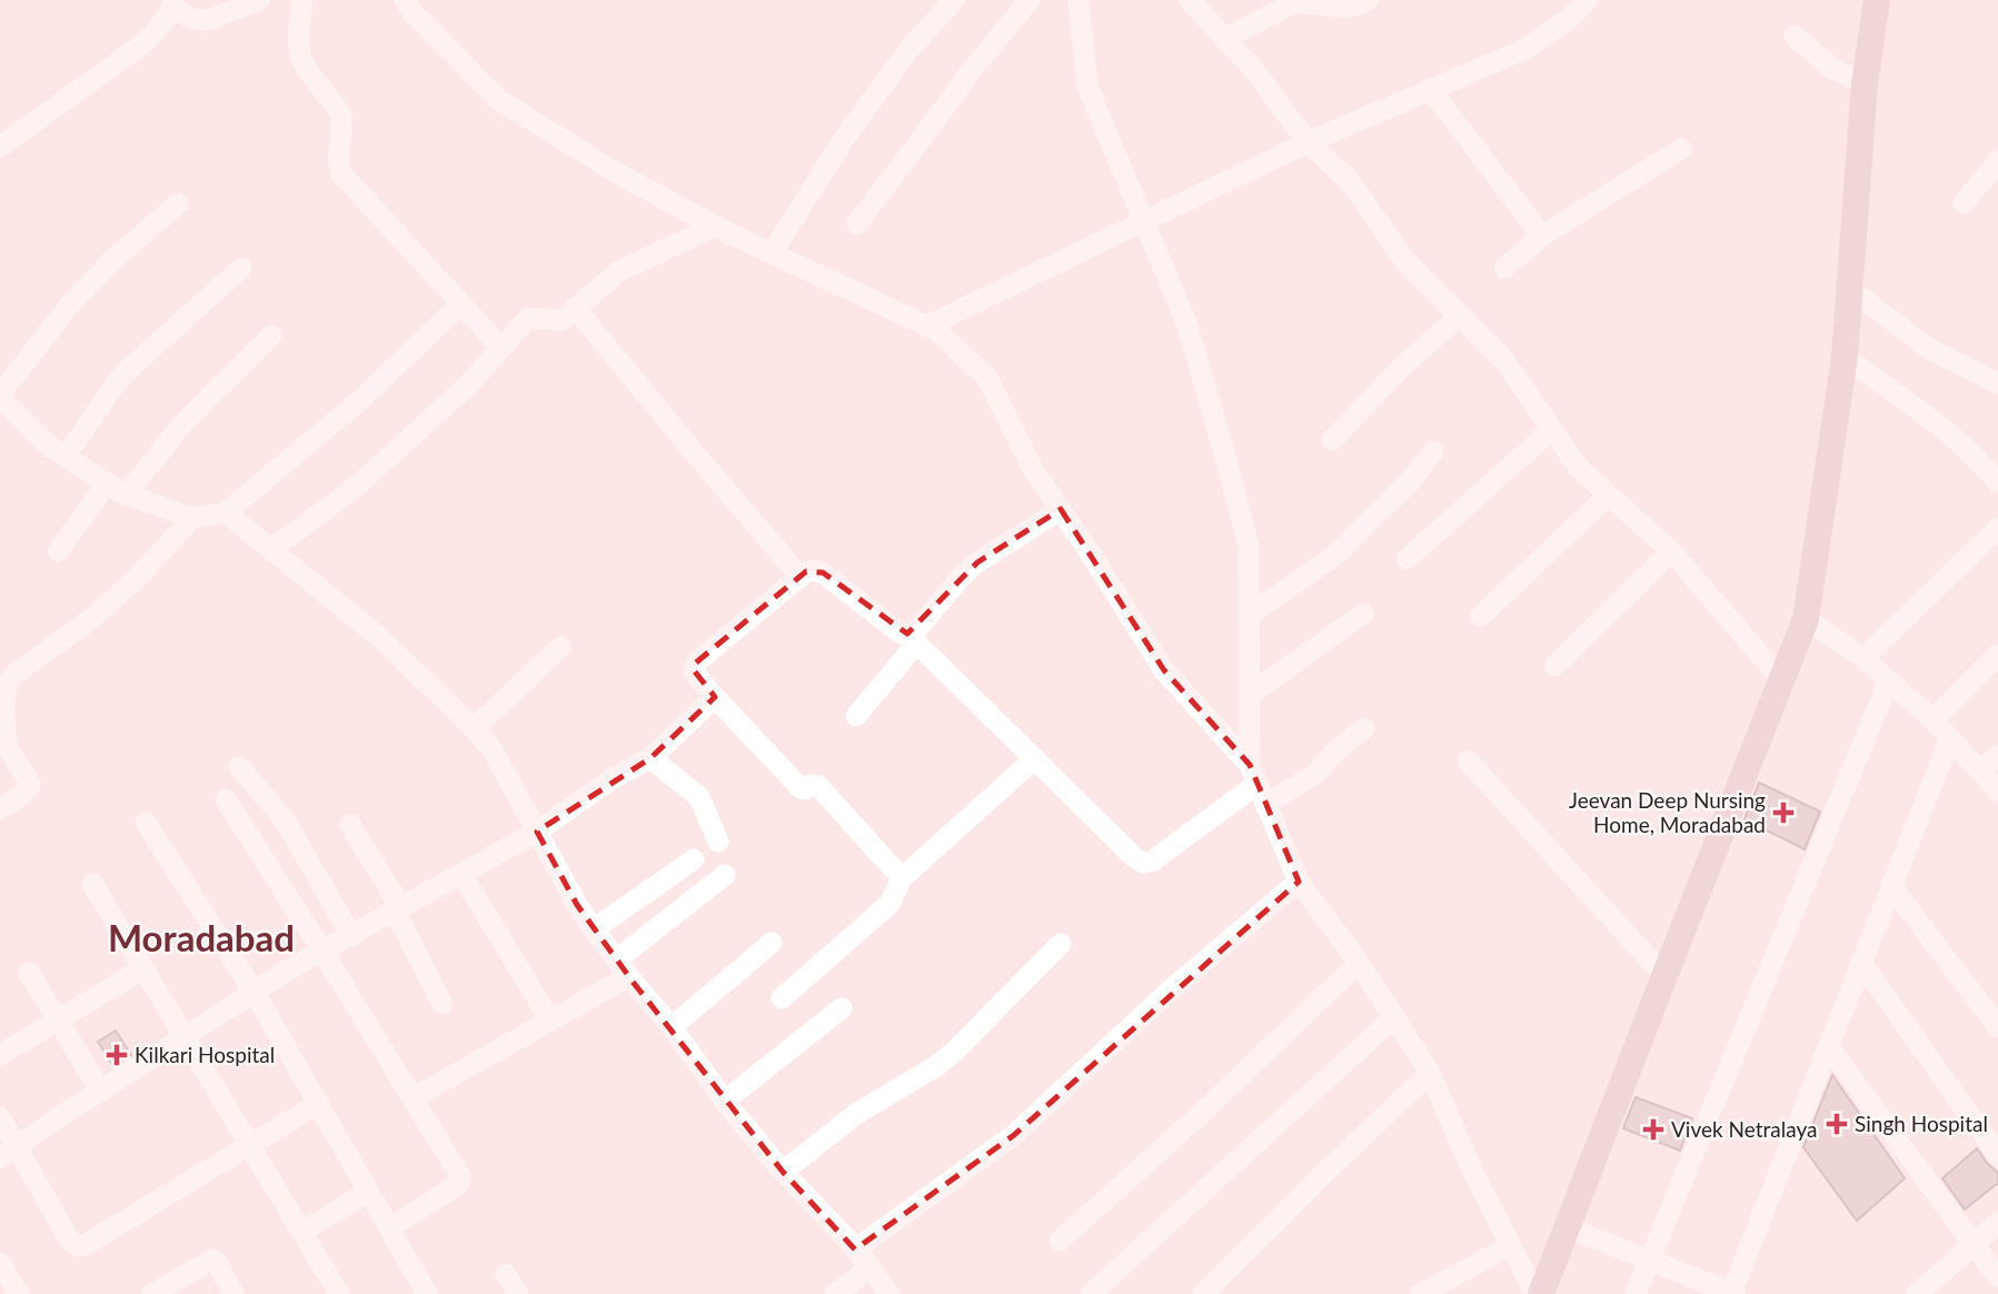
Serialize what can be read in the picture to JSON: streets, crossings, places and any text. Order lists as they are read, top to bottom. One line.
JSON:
{"districts":["Moradabad"],"places":{"health":["Jeevan Deep Nursing Home, Moradabad","Kilkari Hospital","Singh Hospital","Vivek Netralaya"]}}
